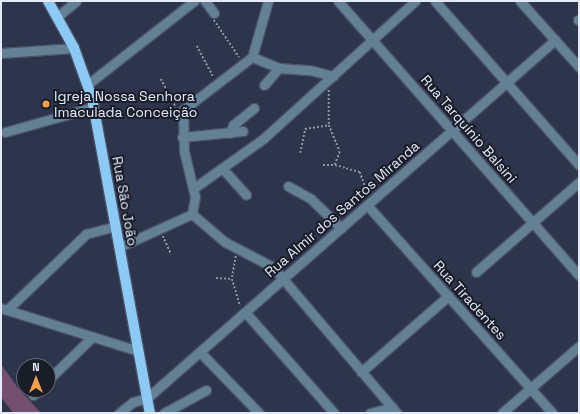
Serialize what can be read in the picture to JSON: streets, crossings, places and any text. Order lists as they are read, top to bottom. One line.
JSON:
{"streets":{"main road":["Rua São João"],"street":["Rua Tarquínio Balsini","Rua Almir dos Santos Miranda","Rua Tiradentes"]},"crossings":[["Rua Tarquínio Balsini","Rua Almir dos Santos Miranda"],["Rua São João","Rua Almir dos Santos Miranda"],["Rua Almir dos Santos Miranda","Rua Tiradentes"]],"places":["Igreja Nossa Senhora Imaculada Conceição"],"north":"top"}
